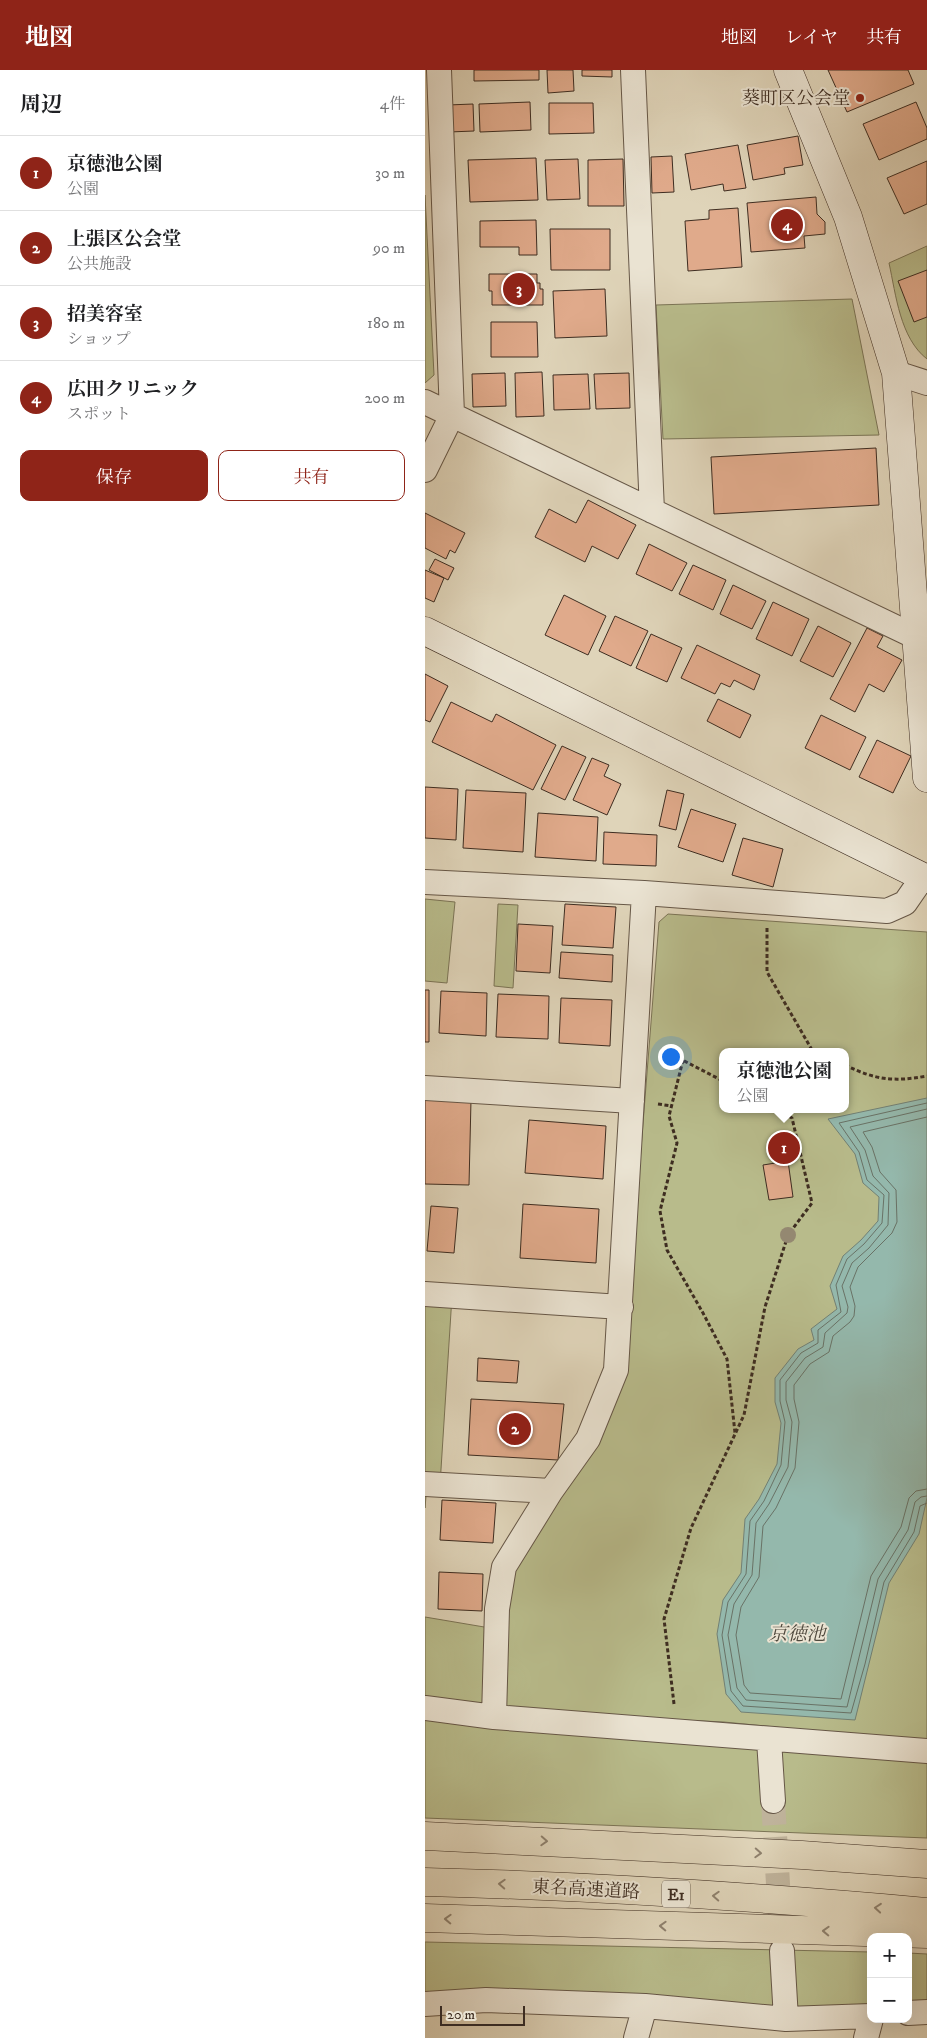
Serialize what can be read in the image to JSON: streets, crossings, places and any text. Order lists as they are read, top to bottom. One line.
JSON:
{"streets":{"highway":["東名高速道路","E1"]},"water":["京徳池"],"places":["葵町区公会堂"],"scale_bar":"20 m","page":{"header":"地図","nav":["地図","レイヤ","共有"],"heading":["周辺","4件"],"list":[{"mark":"1","name":"京徳池公園","note":"公園","value":"30 m"},{"mark":"2","name":"上張区公会堂","note":"公共施設","value":"90 m"},{"mark":"3","name":"招美容室","note":"ショップ","value":"180 m"},{"mark":"4","name":"広田クリニック","note":"スポット","value":"200 m"}],"pins":["4","3","1","2"],"buttons":["保存","共有"],"popup":["京徳池公園","公園"],"map_buttons":["+","−"],"scale":"20 m"}}
